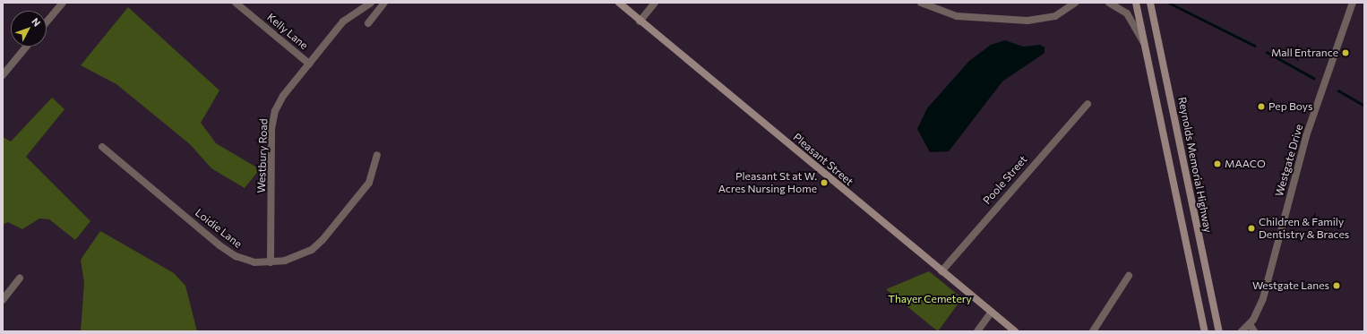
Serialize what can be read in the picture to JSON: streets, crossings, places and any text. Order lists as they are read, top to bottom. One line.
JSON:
{"streets":{"main road":["Pleasant Street","Reynolds Memorial Highway"],"street":["Kelly Lane","Westbury Road","Westgate Drive","Poole Street","Loidie Lane"]},"crossings":[["Kelly Lane","Westbury Road"],["Westbury Road","Loidie Lane"],["Pleasant Street","Poole Street"]],"parks":["Thayer Cemetery"],"places":["Mall Entrance","Pep Boys","MAACO","Pleasant St at W. Acres Nursing Home","Children & Family Dentistry & Braces","Westgate Lanes"],"north":"top right"}
